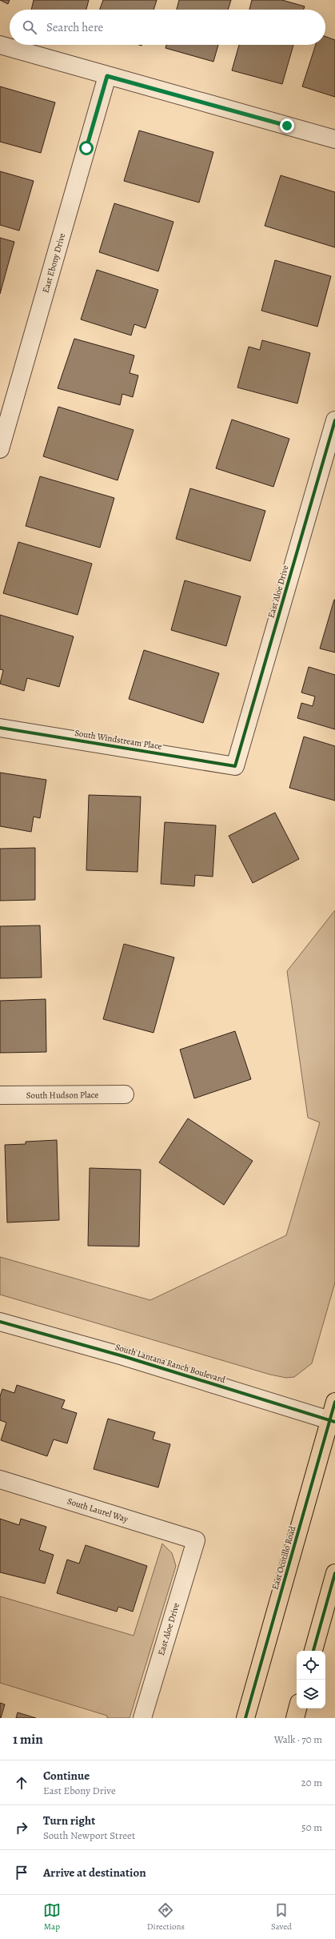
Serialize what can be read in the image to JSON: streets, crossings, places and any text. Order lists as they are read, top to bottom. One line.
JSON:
{"streets":{"main road":["East Ocotillo Road"],"street":["East Ebony Drive","East Aloe Drive","South Windstream Place","South Hudson Place","South Lantana Ranch Boulevard","South Laurel Way"]},"crossings":[["East Aloe Drive","South Windstream Place"],["East Aloe Drive","South Laurel Way"],["South Lantana Ranch Boulevard","East Ocotillo Road"]],"page":{"search":"Search here","heading":["1 min","Walk · 70 m"],"list":[["Continue","East Ebony Drive","20 m"],["Turn right","South Newport Street","50 m"],"Arrive at destination"],"nav":["Map","Directions","Saved"]}}
